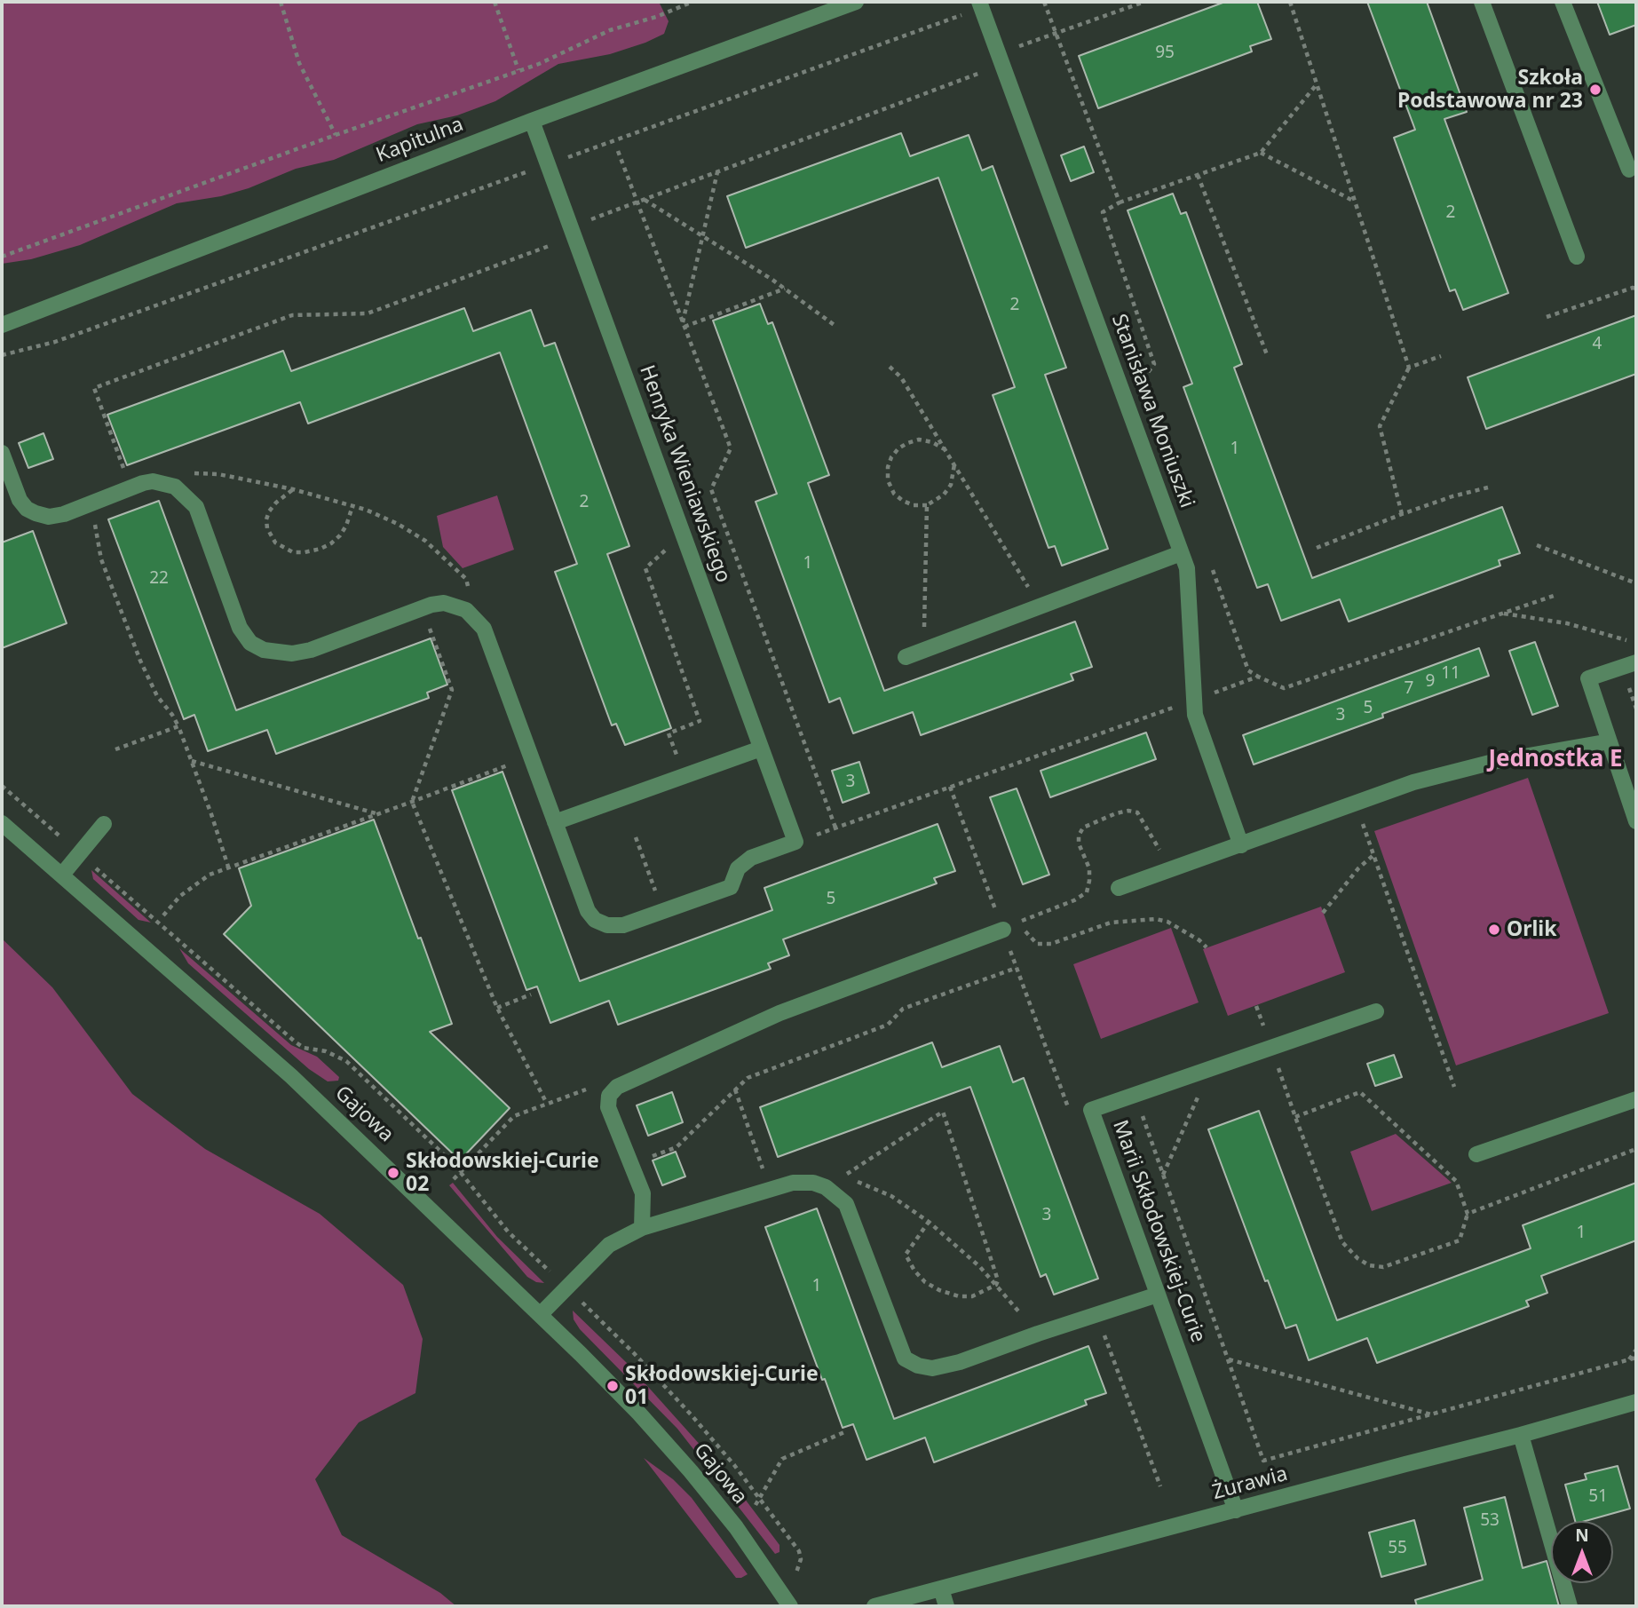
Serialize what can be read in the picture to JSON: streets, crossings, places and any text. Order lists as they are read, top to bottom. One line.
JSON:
{"streets":{"street":["Kapitulna","Stanisława Moniuszki","Henryka Wieniawskiego","Gajowa","Marii Skłodowskiej-Curie","Żurawia"]},"crossings":[["Kapitulna","Henryka Wieniawskiego"],["Marii Skłodowskiej-Curie","Żurawia"]],"districts":["Jednostka E"],"places":["Szkoła Podstawowa nr 23","Orlik","Skłodowskiej-Curie 02","Skłodowskiej-Curie 01"],"house_numbers":["95","2","2","4","1","2","1","22","11","9","7","5","3","3","5","3","1","1","51","53","55"],"north":"top"}
